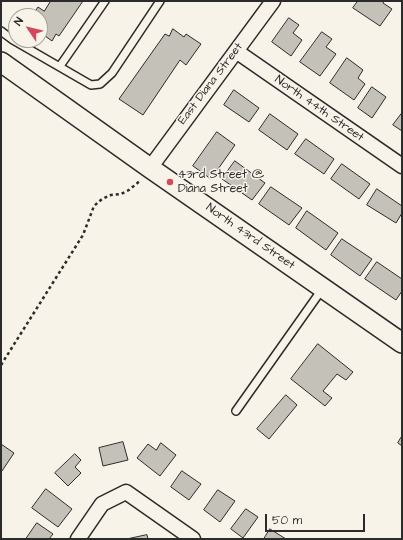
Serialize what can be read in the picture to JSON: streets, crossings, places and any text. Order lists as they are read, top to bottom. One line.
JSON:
{"streets":{"street":["East Diana Street","North 44th Street","North 43rd Street"]},"crossings":[["East Diana Street","North 44th Street"],["East Diana Street","North 43rd Street"]],"places":["43rd Street @ Diana Street"],"scale_bar":"50 m","north":"top left"}
